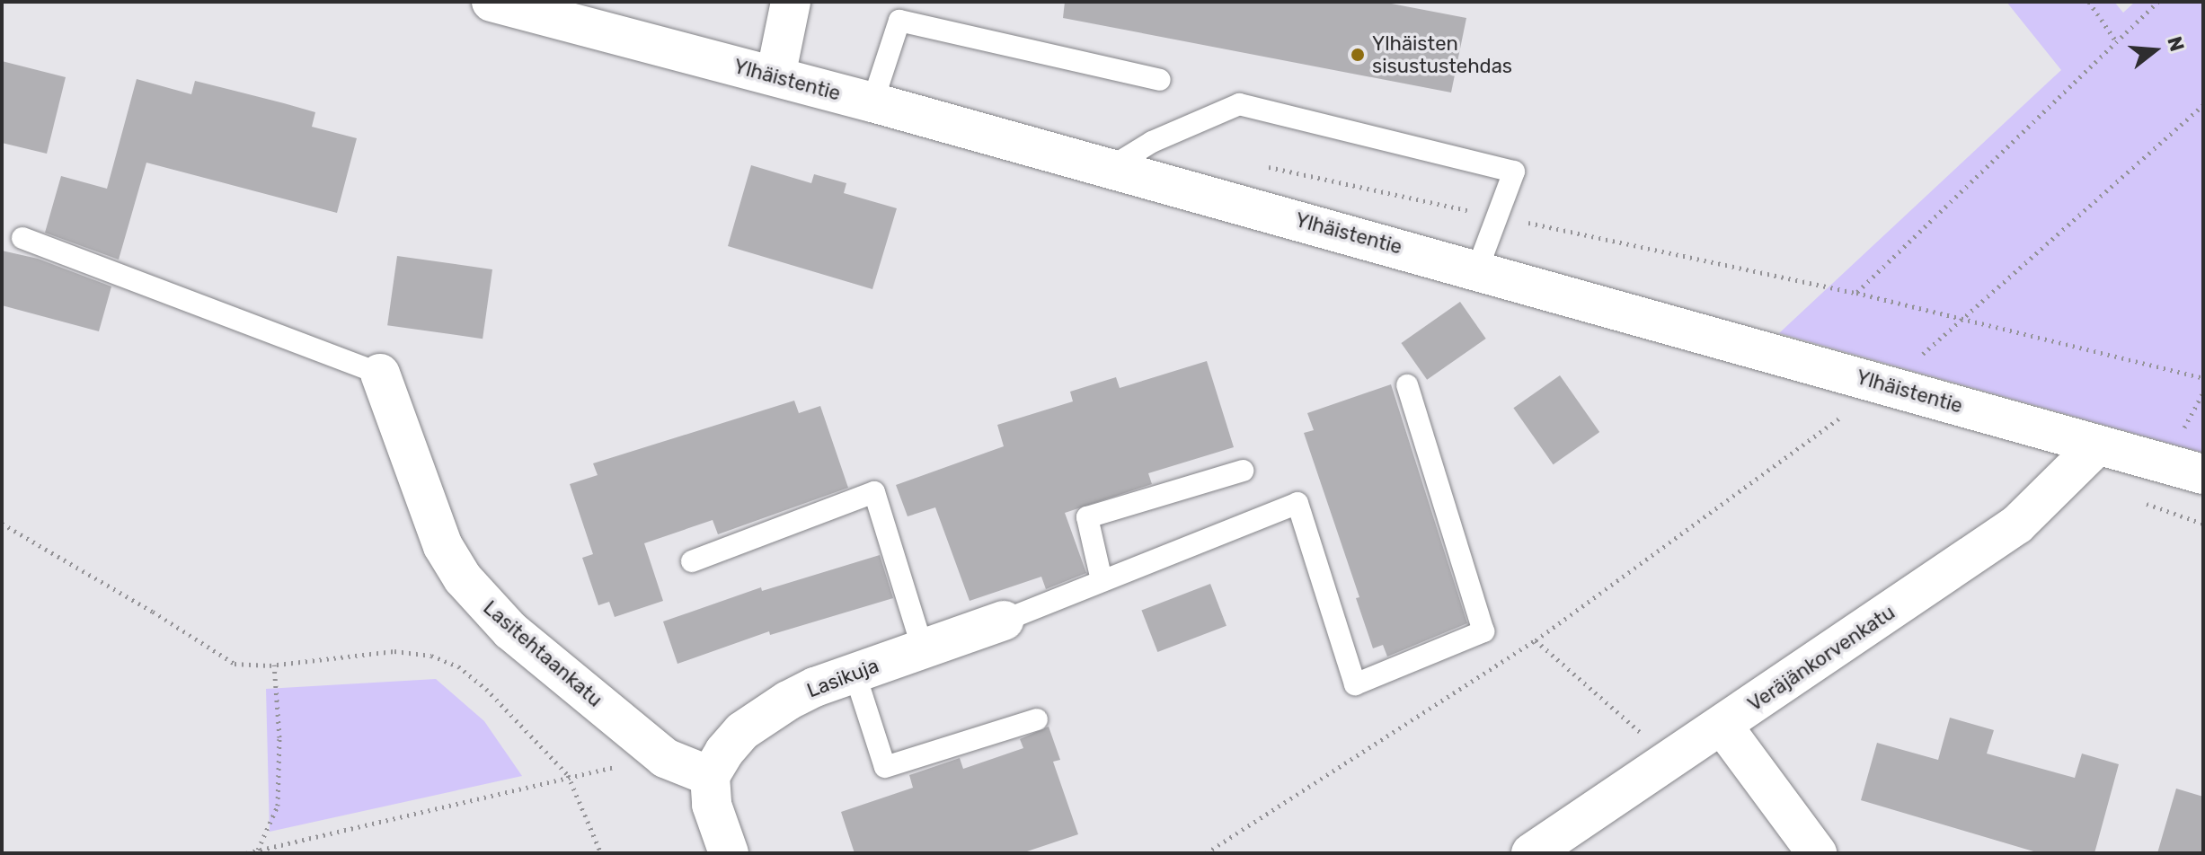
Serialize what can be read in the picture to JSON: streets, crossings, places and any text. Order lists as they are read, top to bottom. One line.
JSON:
{"streets":{"street":["Ylhäistentie","Lasitehtaankatu","Veräjänkorvenkatu","Lasikuja"]},"crossings":[["Ylhäistentie","Veräjänkorvenkatu"],["Lasitehtaankatu","Lasikuja"]],"places":["Ylhäisten sisustustehdas"],"north":"right"}
